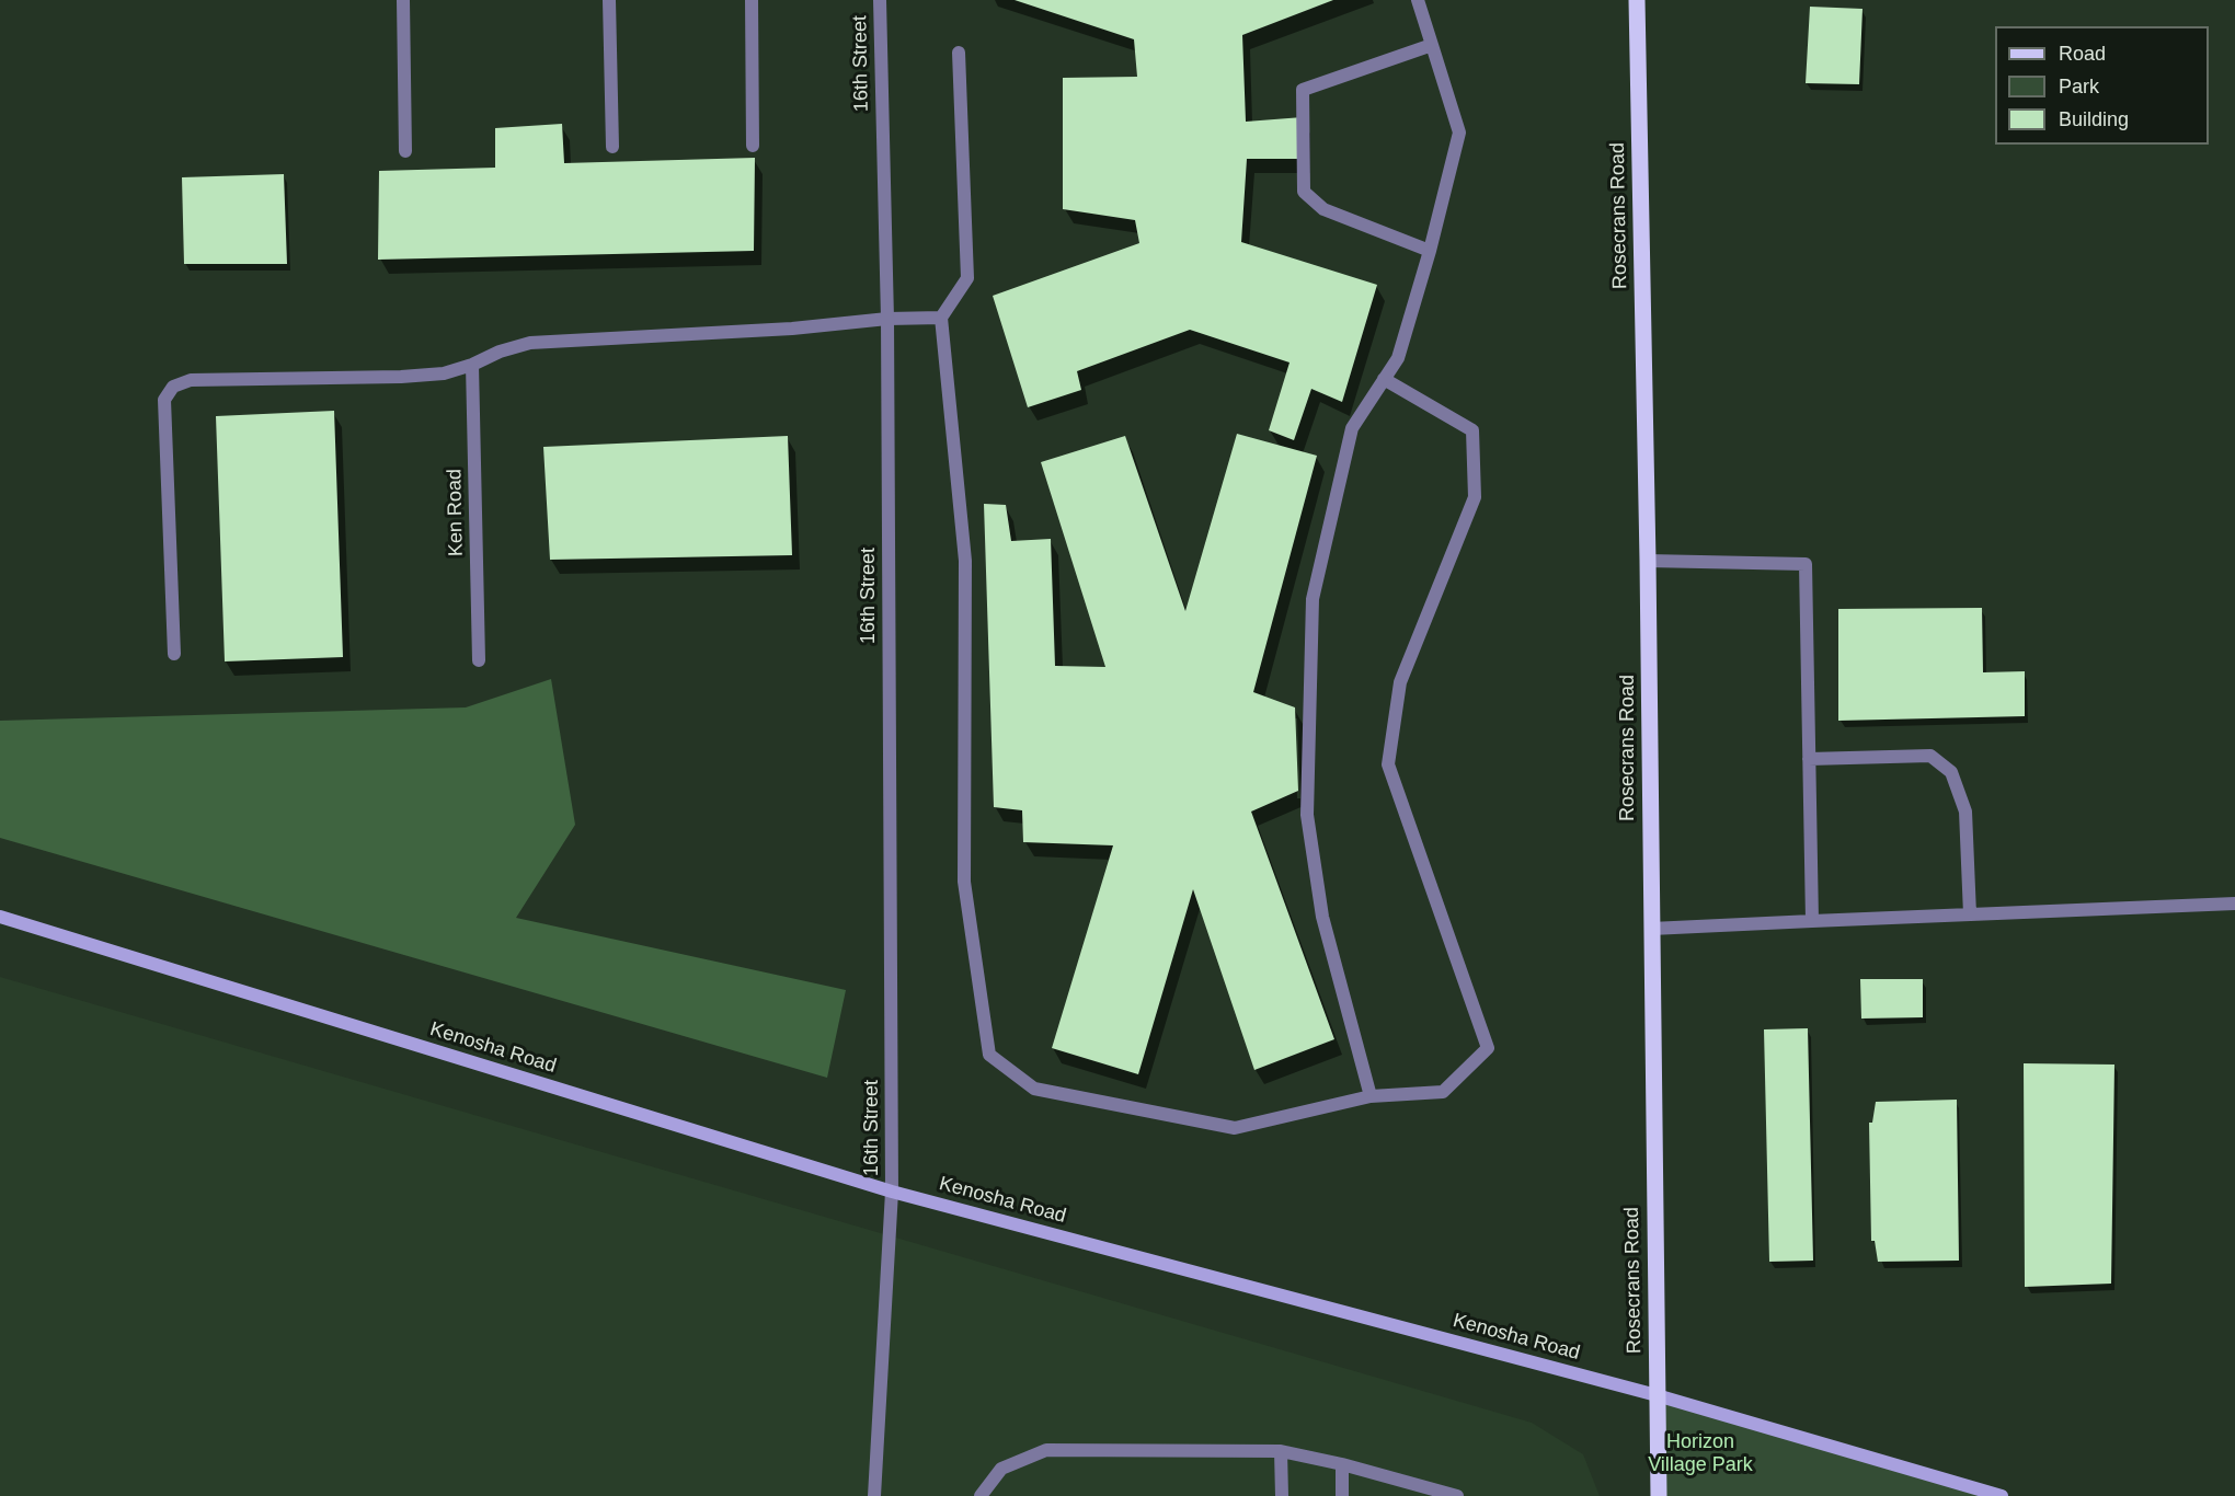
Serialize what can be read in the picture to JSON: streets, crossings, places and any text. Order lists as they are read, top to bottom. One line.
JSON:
{"streets":{"main road":["Rosecrans Road"],"street":["16th Street","Ken Road","Kenosha Road"]},"crossings":[["16th Street","Kenosha Road"],["Rosecrans Road","Kenosha Road"]],"parks":["Horizon Village Park"],"legend":["Road","Park","Building"]}
